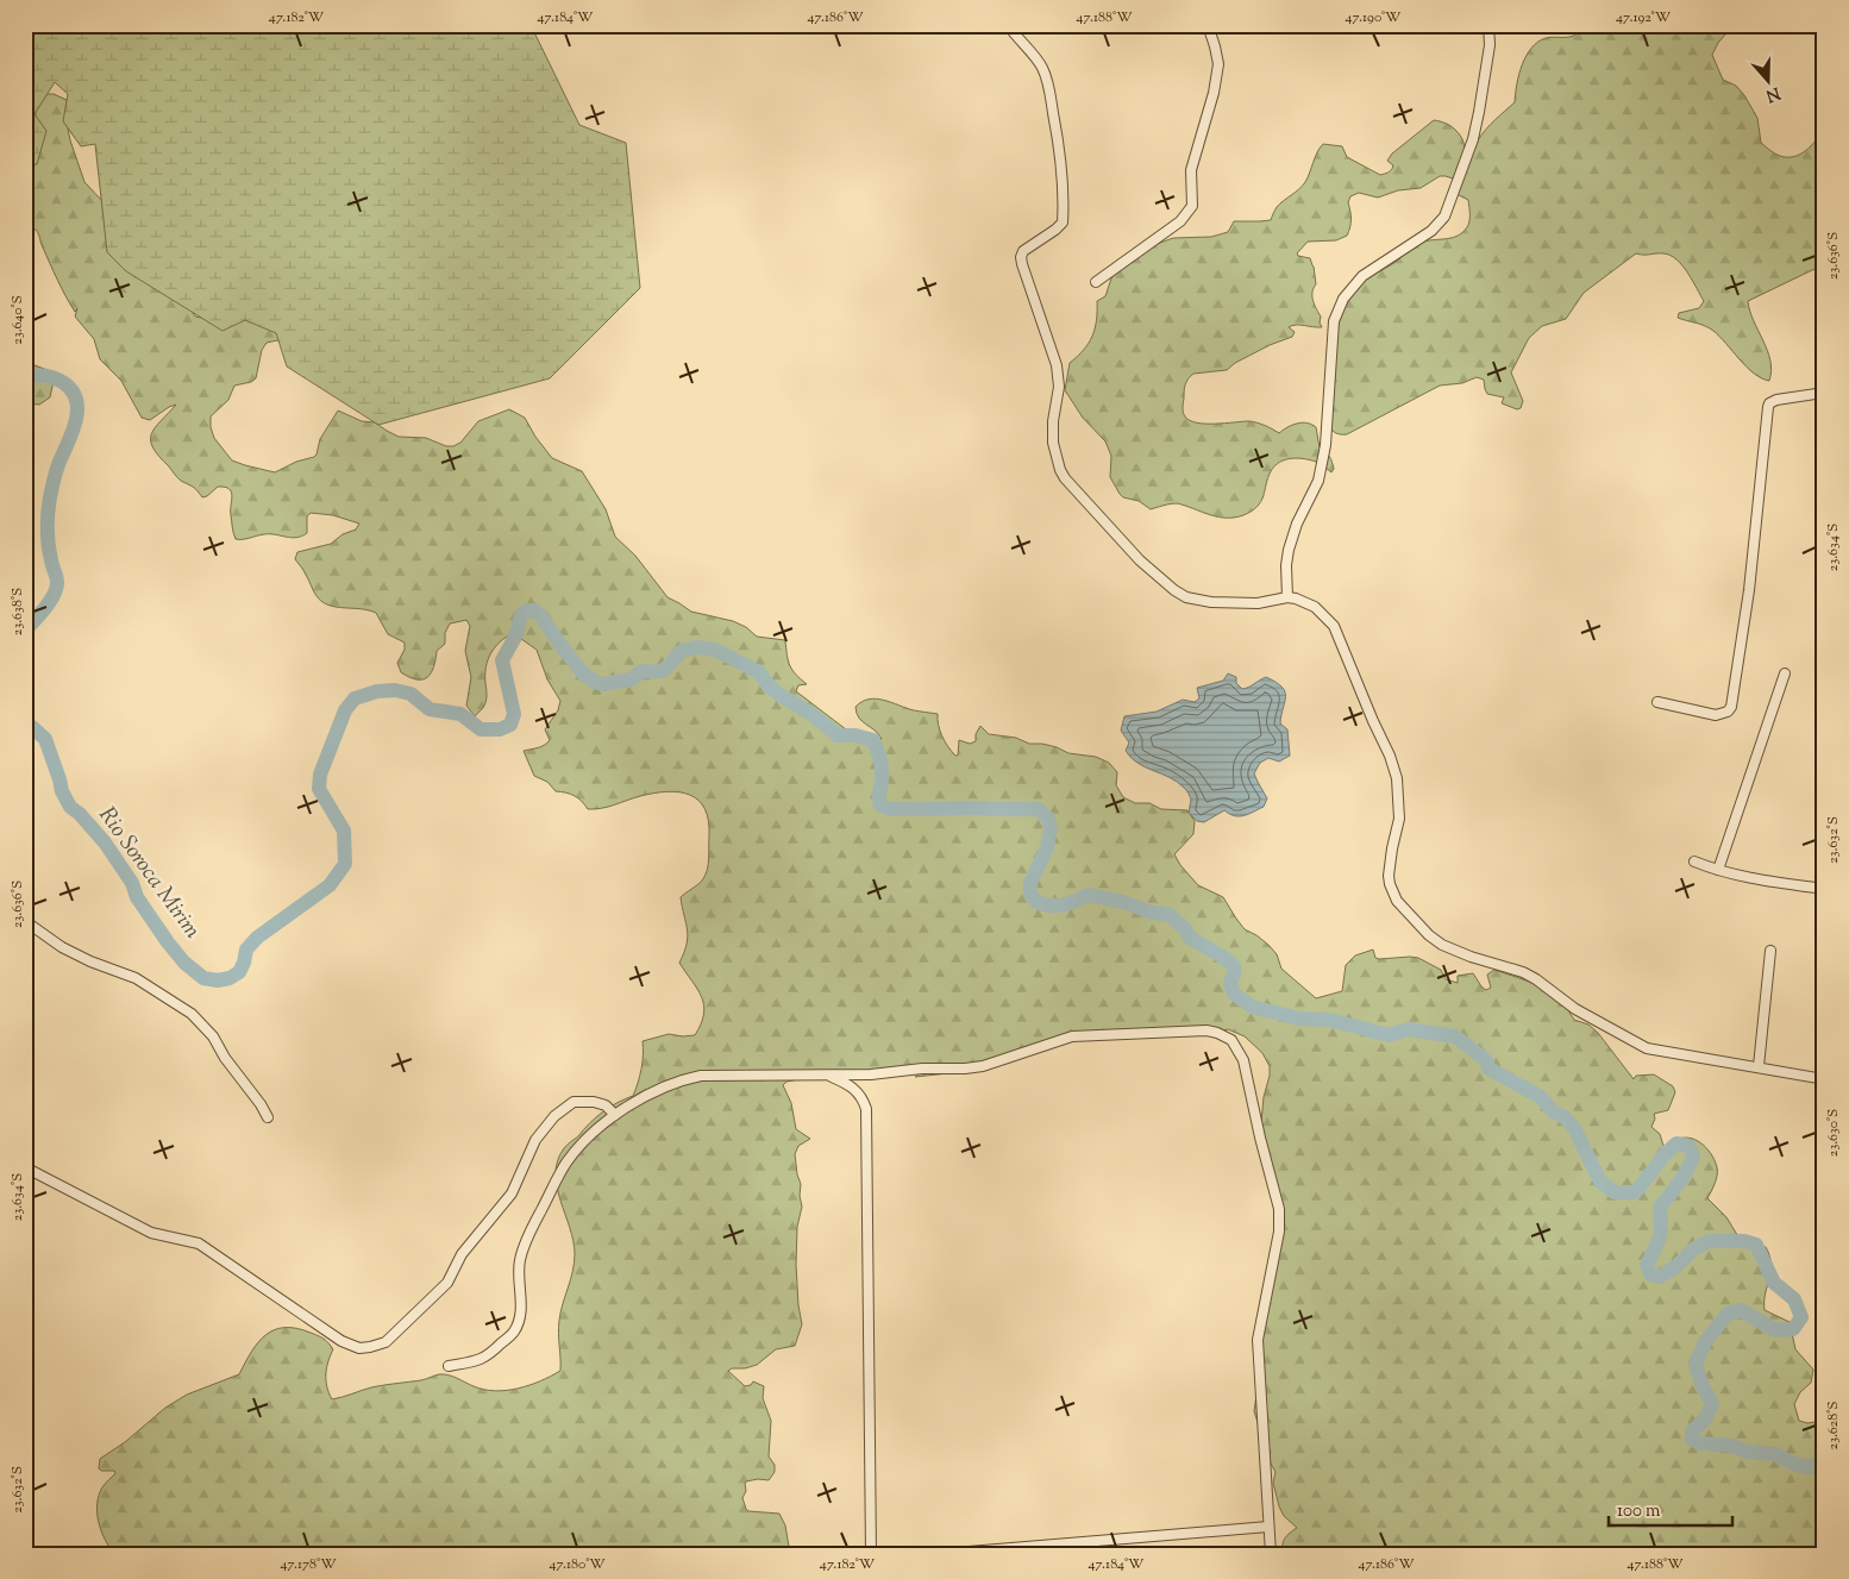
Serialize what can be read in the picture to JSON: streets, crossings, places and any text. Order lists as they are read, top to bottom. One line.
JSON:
{"water":["Rio Soroca Mirim"],"scale_bar":"100 m","north":"bottom","coordinates":["47.182°W","47.184°W","47.186°W","47.188°W","47.190°W","47.192°W","23.636°S","23.640°S","23.634°S","23.638°S","23.632°S","23.630°S","23.628°S","47.178°W","47.180°W"]}
